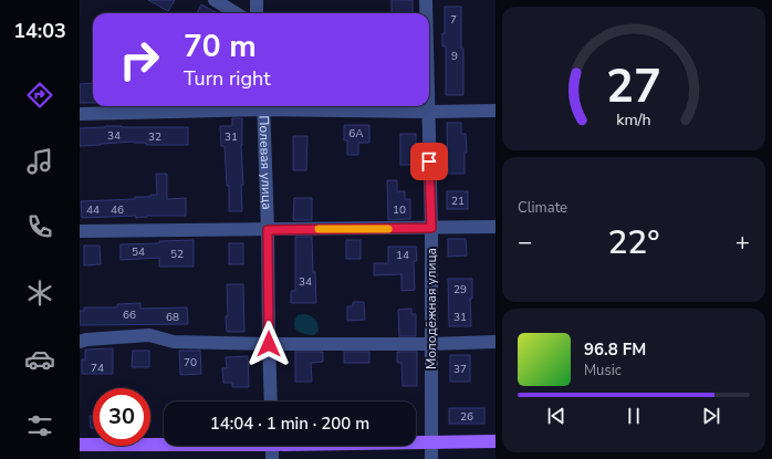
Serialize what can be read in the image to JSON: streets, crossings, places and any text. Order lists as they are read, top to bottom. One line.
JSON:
{"streets":{"street":["Полевая улица","Молодёжная улица"]},"house_numbers":["7","9","6А","34","32","31","21","44","46","10","54","52","14","34","29","66","68","31","70","74","37","26"],"page":{"tabs":"14:03","turn":["70 m","Turn right"],"tile":"Climate","heat":["−","22°","+"],"song":["96.8 FM","Music"],"limit":"30","trip":"14:04 · 1 min · 200 m","gauge":["27","km/h"]}}
